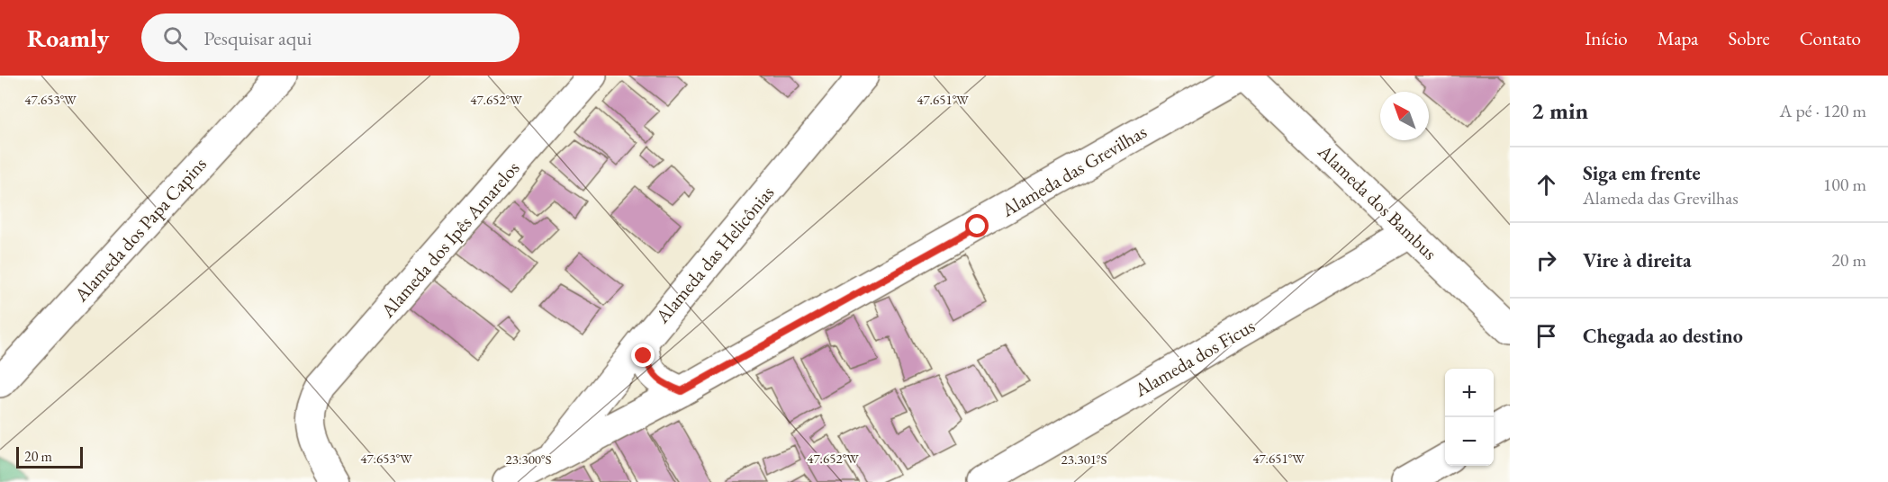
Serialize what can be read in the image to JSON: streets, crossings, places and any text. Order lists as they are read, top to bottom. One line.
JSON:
{"streets":{"street":["Alameda das Grevilhas","Alameda dos Bambus","Alameda dos Papa Capins","Alameda dos Ipês Amarelos","Alameda das Helicônias","Alameda dos Ficus"]},"crossings":[["Alameda das Grevilhas","Alameda dos Bambus"],["Alameda das Grevilhas","Alameda das Helicônias"],["Alameda dos Bambus","Alameda dos Ficus"]],"scale_bar":"20 m","north":"top left","page":{"header":"Roamly","search":"Pesquisar aqui","nav":["Início","Mapa","Sobre","Contato"],"heading":["2 min","A pé · 120 m"],"list":[["Siga em frente","Alameda das Grevilhas","100 m"],["Vire à direita","20 m"],"Chegada ao destino"],"map_buttons":["+","−"],"scale":"20 m"},"coordinates":["47.652°W","47.653°W","47.651°W","23.300°S","23.301°S"]}
